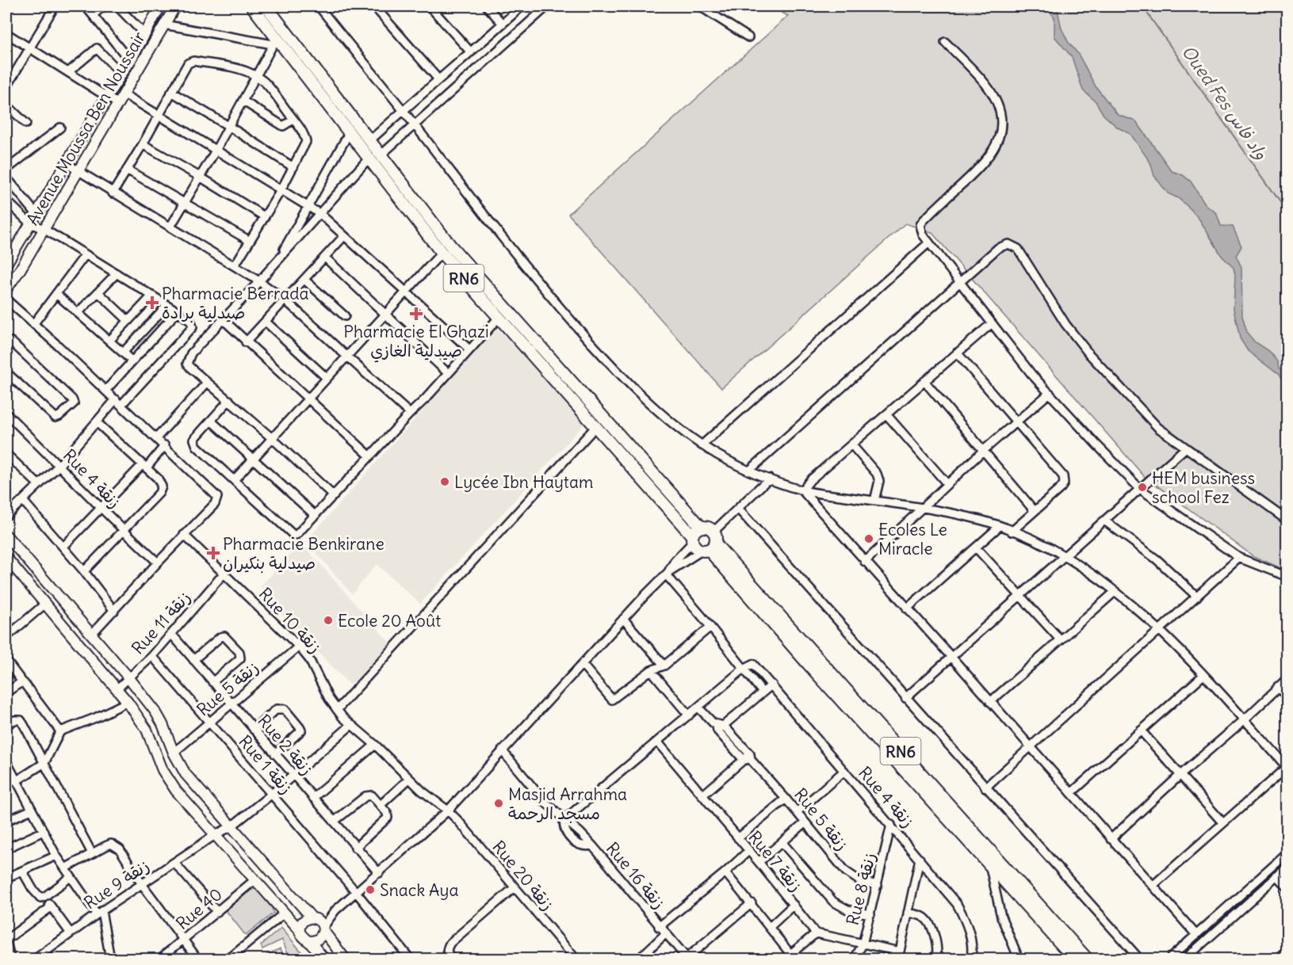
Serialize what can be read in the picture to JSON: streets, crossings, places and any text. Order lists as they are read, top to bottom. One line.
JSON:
{"streets":{"main road":["RN6"],"street":["Avenue Moussa Ben Noussair","Rue 4 زنقة","Rue 10 زنقة","Rue 11 زنقة","Rue 5 زنقة","Rue 2 زنقة","Rue 1 زنقة","Rue 7 زنقة","Rue 20 زنقة","Rue 16 زنقة","Rue 9 زنقة","Rue 8 زنقة","Rue 40"]},"crossings":[["Rue 4 زنقة","Rue 8 زنقة"],["Rue 10 زنقة","Rue 11 زنقة"],["Rue 10 زنقة","Rue 5 زنقة"],["Rue 10 زنقة","Rue 20 زنقة"],["Rue 10 زنقة","Rue 9 زنقة"],["Rue 11 زنقة","Rue 2 زنقة"],["Rue 11 زنقة","Rue 1 زنقة"],["Rue 5 زنقة","Rue 2 زنقة"],["Rue 5 زنقة","Rue 1 زنقة"],["Rue 5 زنقة","Rue 8 زنقة"],["Rue 2 زنقة","Rue 9 زنقة"],["Rue 1 زنقة","Rue 9 زنقة"]],"water":["Oued Fes واد فاس"],"places":{"health":["Pharmacie Berrada صيدلية برادة","Pharmacie El Ghazi صيدلية الغازي","Pharmacie Benkirane صيدلية بنكيران"],"other":["Lycée Ibn Haytam","HEM business school Fez","Ecoles Le Miracle","Ecole 20 Août","Masjid Arrahma مسجد الرحمة","Snack Aya"]}}
